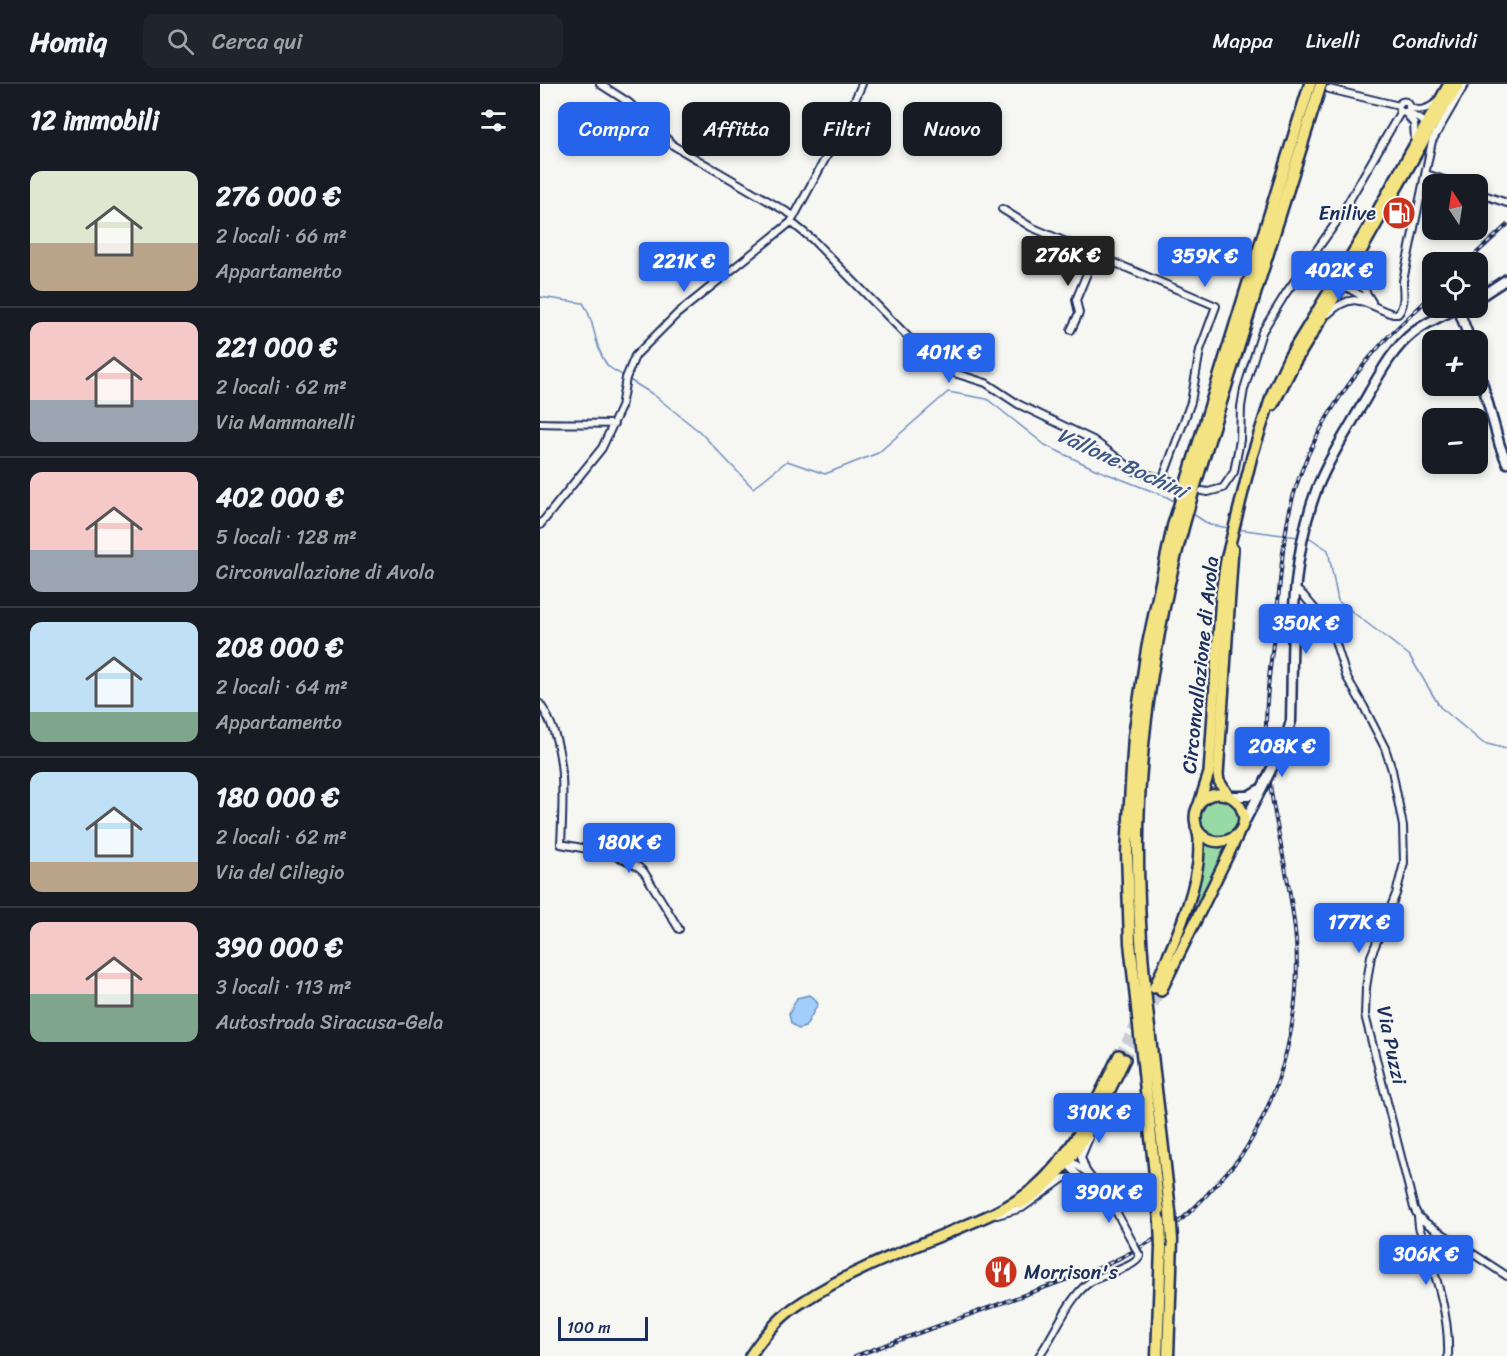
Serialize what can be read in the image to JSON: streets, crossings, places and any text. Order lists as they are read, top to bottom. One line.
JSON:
{"streets":{"main road":["Circonvallazione di Avola"],"street":["Via Puzzi"]},"water":["Vallone Bochini"],"places":{"fuel station":["Enilive"],"restaurant":["Morrison's"]},"scale_bar":"100 m","north":"top","page":{"header":"Homiq","search":"Cerca qui","nav":["Mappa","Livelli","Condividi"],"heading":"12 immobili","chip":["Compra","Affitta","Filtri","Nuovo"],"list":[{"name":"276 000 €","note":"2 locali · 66 m² · Appartamento"},{"name":"221 000 €","note":"2 locali · 62 m² · Via Mammanelli"},{"name":"402 000 €","note":"5 locali · 128 m² · Circonvallazione di Avola"},{"name":"208 000 €","note":"2 locali · 64 m² · Appartamento"},{"name":"180 000 €","note":"2 locali · 62 m² · Via del Ciliegio"},{"name":"390 000 €","note":"3 locali · 113 m² · Autostrada Siracusa-Gela"}],"map_buttons":["+","−"],"price":["276K €","359K €","221K €","402K €","401K €","350K €","208K €","180K €","177K €","310K €","390K €","306K €"],"scale":"100 m"}}
